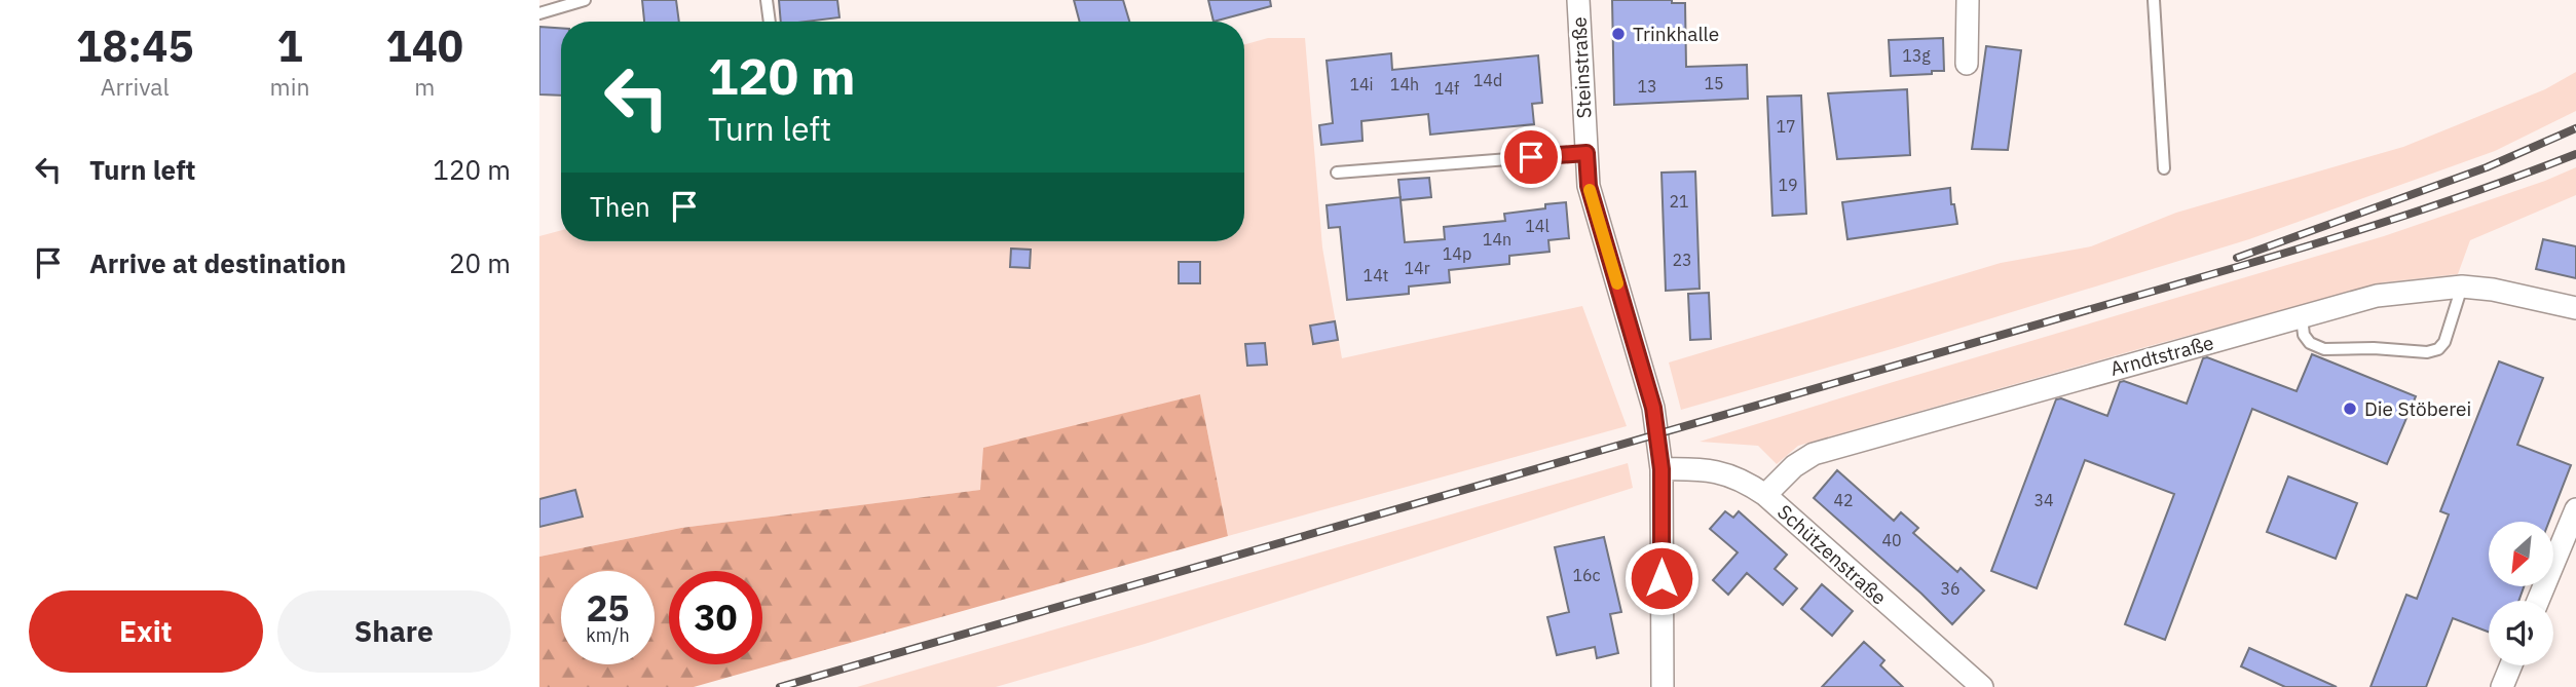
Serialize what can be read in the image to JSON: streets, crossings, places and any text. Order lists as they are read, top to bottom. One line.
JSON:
{"streets":{"street":["Steinstraße","Arndtstraße","Schützenstraße"]},"crossings":[["Steinstraße","Schützenstraße"],["Arndtstraße","Schützenstraße"]],"places":["Trinkhalle","Die Stöberei"],"house_numbers":["13g","14d","15","14i","14h","13","14f","17","19","21","14l","14n","14p","23","14r","14t","42","34","40","16c","36"],"north":"bottom left","page":{"eta":["18:45","Arrival","1","min","140","m"],"turn":["120 m","Turn left"],"list":[{"name":"Turn left","value":"120 m"},{"name":"Arrive at destination","value":"20 m"}],"then":"Then","speed":"25 km/h","limit":"30","buttons":["Exit","Share"]}}
